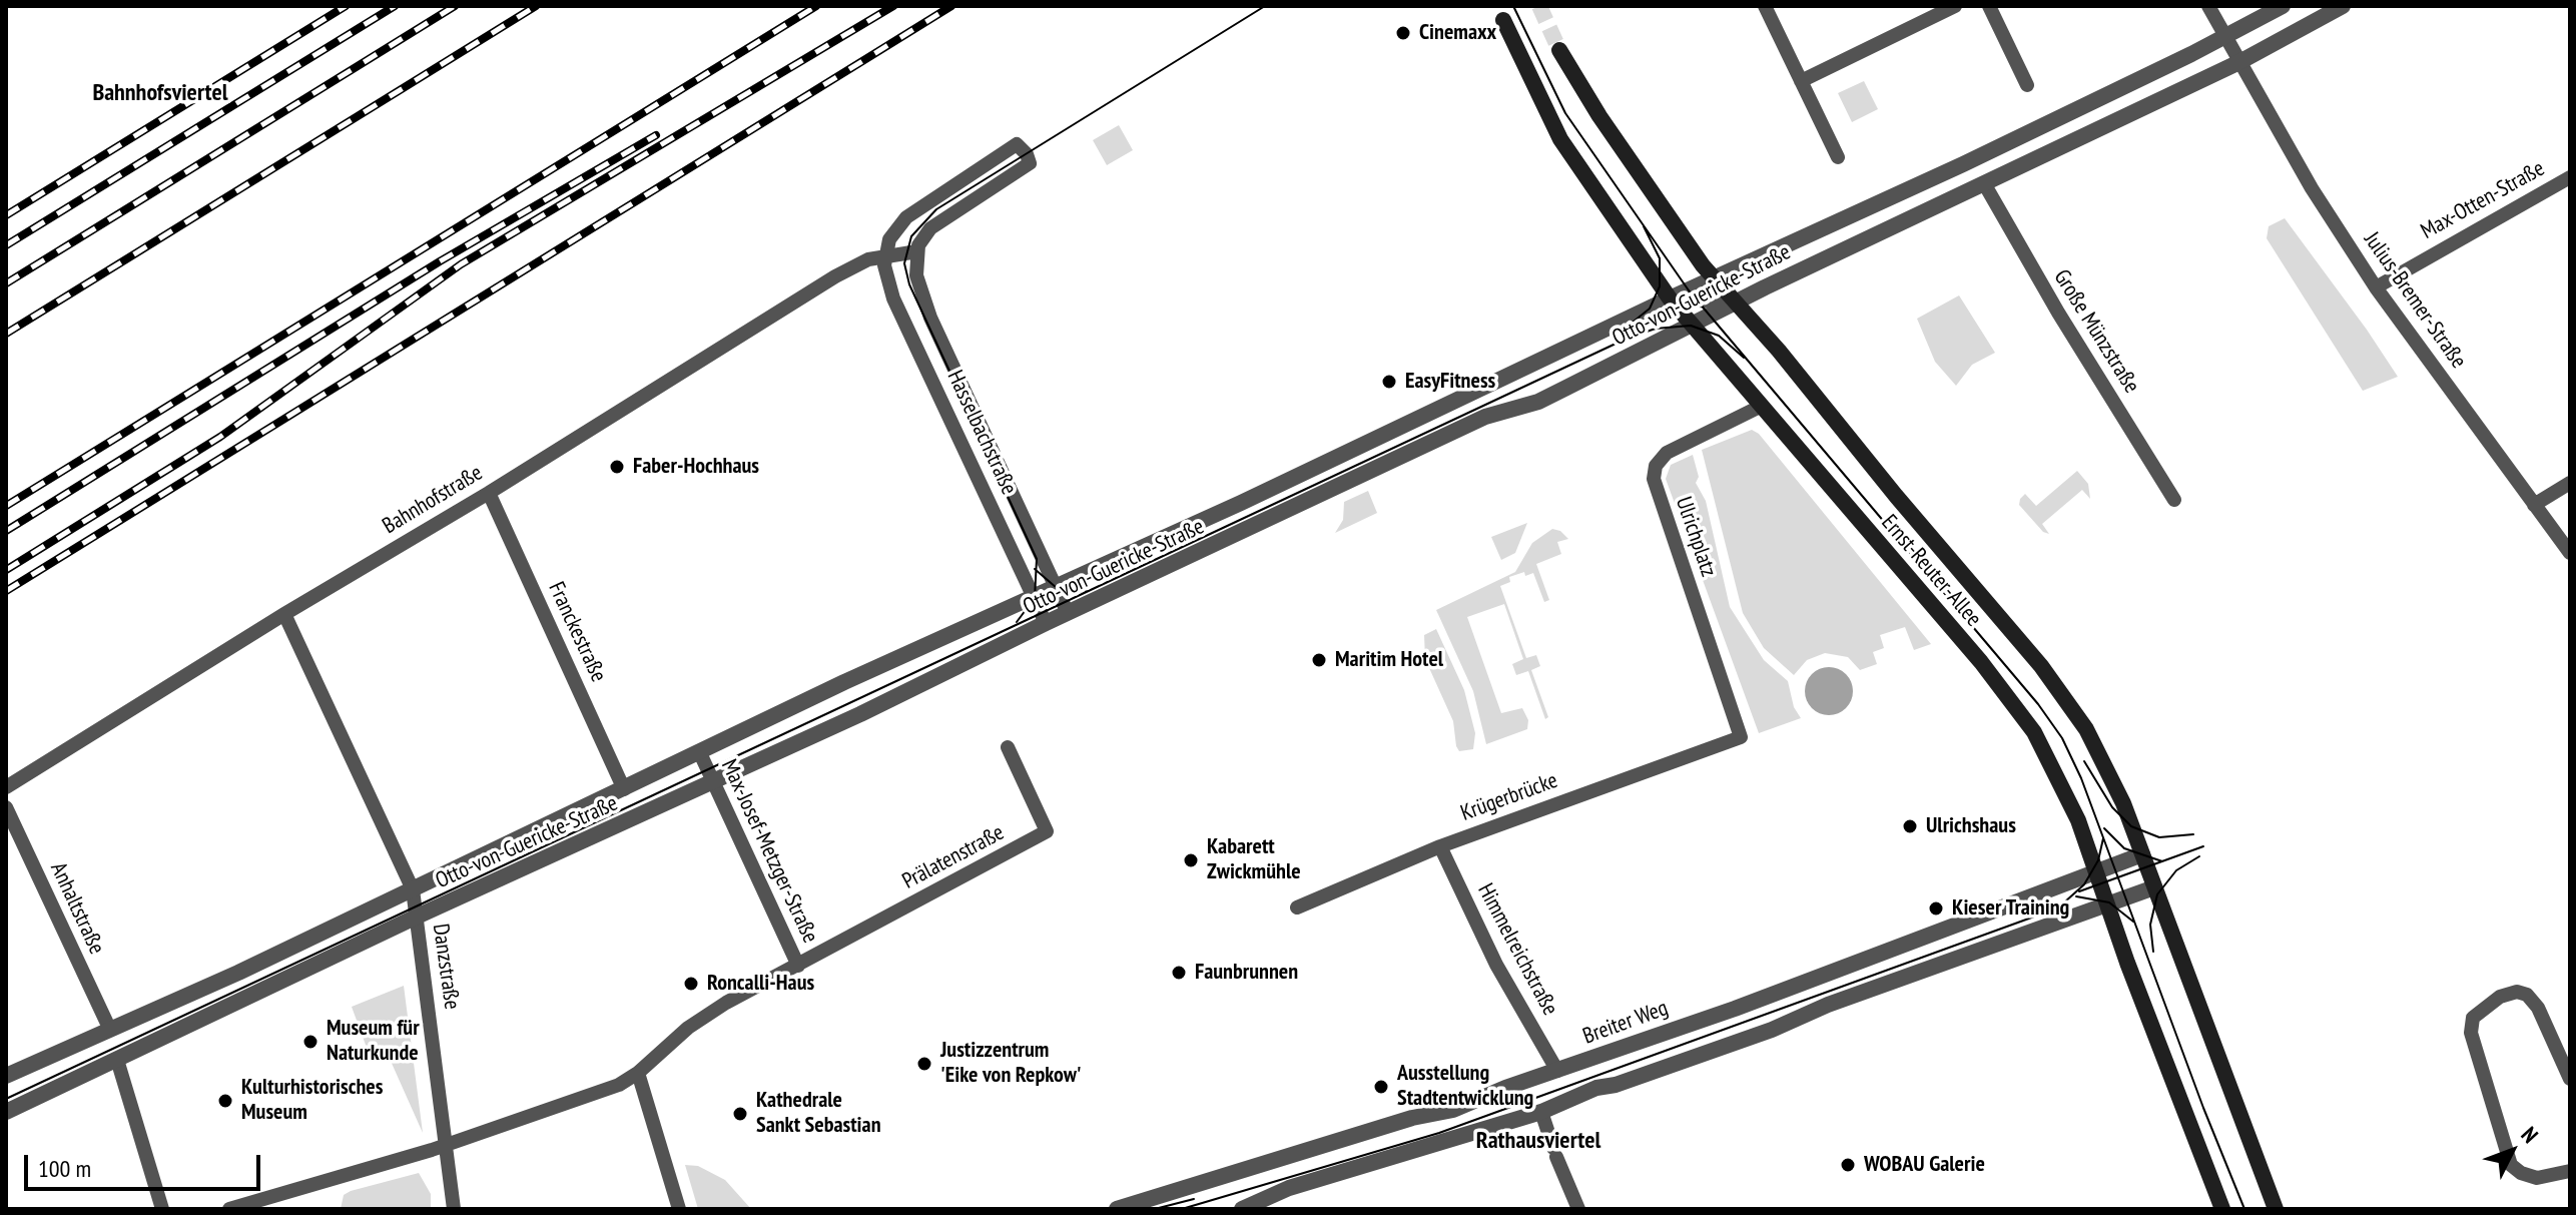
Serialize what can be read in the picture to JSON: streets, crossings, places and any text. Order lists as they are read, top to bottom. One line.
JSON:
{"streets":{"main road":["Ernst-Reuter-Allee"],"street":["Max-Otten-Straße","Otto-von-Guericke-Straße","Julius-Bremer-Straße","Große Münzstraße","Hasselbachstraße","Bahnhofstraße","Ulrichplatz","Franckestraße","Krügerbrücke","Max-Josef-Metzger-Straße","Prälatenstraße","Anhaltstraße","Himmelreichstraße","Danzstraße","Breiter Weg"]},"crossings":[["Max-Otten-Straße","Julius-Bremer-Straße"],["Otto-von-Guericke-Straße","Julius-Bremer-Straße"],["Otto-von-Guericke-Straße","Große Münzstraße"],["Otto-von-Guericke-Straße","Hasselbachstraße"],["Otto-von-Guericke-Straße","Ernst-Reuter-Allee"],["Otto-von-Guericke-Straße","Franckestraße"],["Otto-von-Guericke-Straße","Max-Josef-Metzger-Straße"],["Otto-von-Guericke-Straße","Anhaltstraße"],["Otto-von-Guericke-Straße","Danzstraße"],["Hasselbachstraße","Bahnhofstraße"],["Bahnhofstraße","Franckestraße"],["Bahnhofstraße","Danzstraße"],["Ulrichplatz","Ernst-Reuter-Allee"],["Ulrichplatz","Krügerbrücke"],["Ernst-Reuter-Allee","Breiter Weg"],["Krügerbrücke","Himmelreichstraße"],["Max-Josef-Metzger-Straße","Prälatenstraße"],["Max-Josef-Metzger-Straße","Danzstraße"],["Himmelreichstraße","Breiter Weg"]],"districts":["Bahnhofsviertel","Rathausviertel"],"places":["Cinemaxx","EasyFitness","Faber-Hochhaus","Maritim Hotel","Ulrichshaus","Kabarett Zwickmühle","Kieser Training","Faunbrunnen","Roncalli-Haus","Museum für Naturkunde","Justizzentrum 'Eike von Repkow'","Ausstellung Stadtentwicklung","Kulturhistorisches Museum","Kathedrale Sankt Sebastian","WOBAU Galerie"],"scale_bar":"100 m","north":"top right"}
